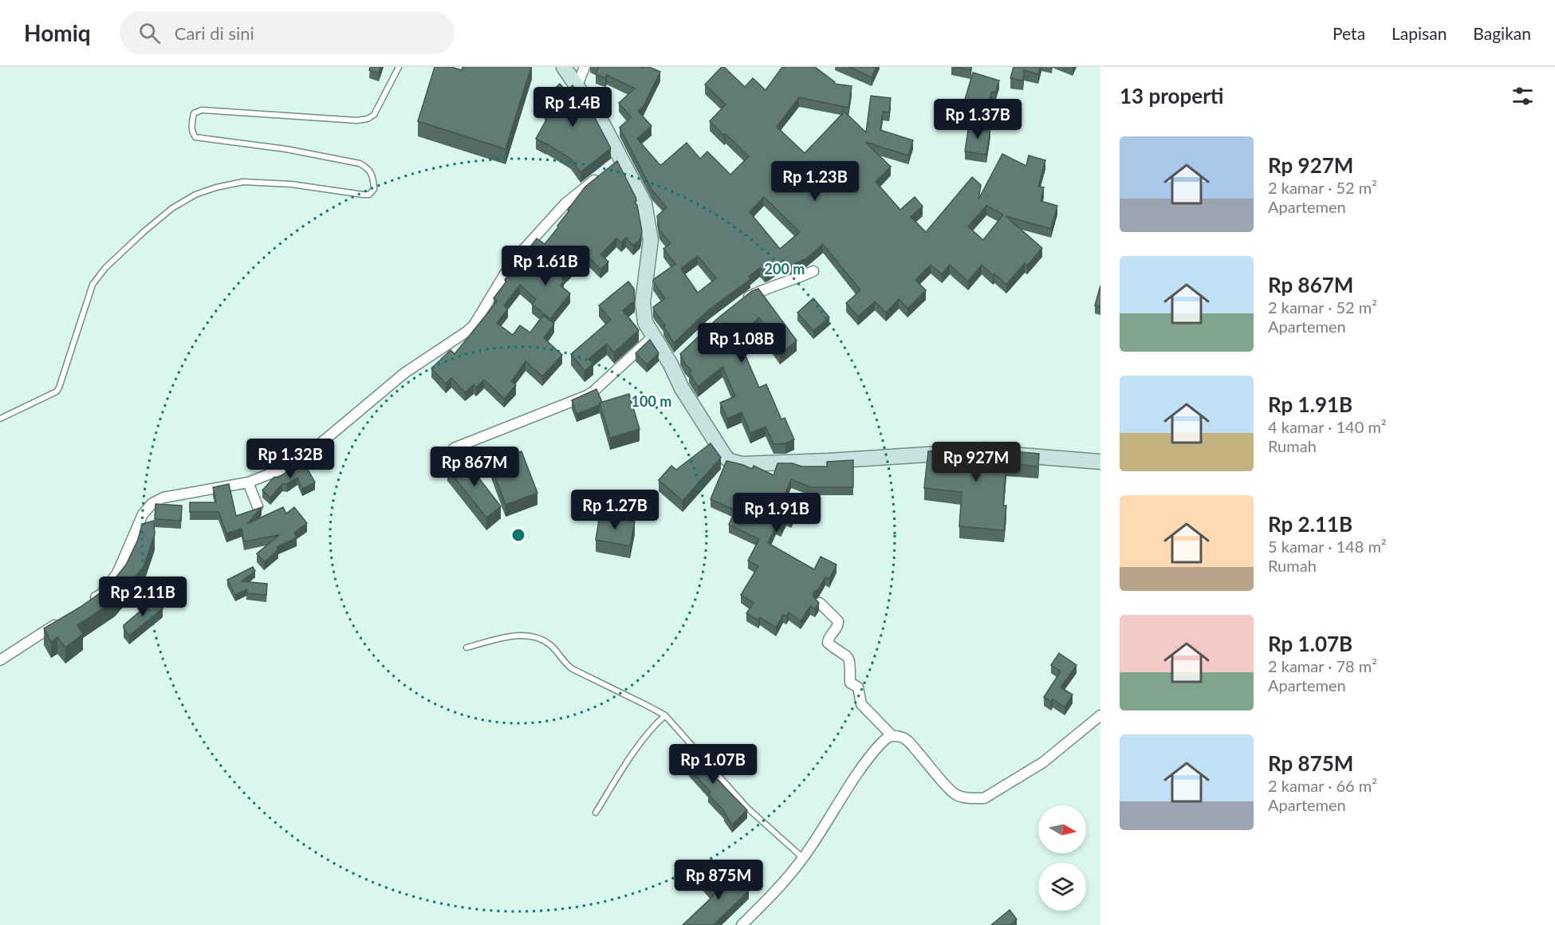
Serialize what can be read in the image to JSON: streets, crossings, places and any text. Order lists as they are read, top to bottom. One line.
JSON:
{"north":"right","page":{"header":"Homiq","search":"Cari di sini","nav":["Peta","Lapisan","Bagikan"],"heading":"13 properti","price":["Rp 1.4B","Rp 1.37B","Rp 1.23B","Rp 1.61B","Rp 1.08B","Rp 1.32B","Rp 927M","Rp 867M","Rp 1.27B","Rp 1.91B","Rp 2.11B","Rp 1.07B","Rp 875M"],"list":[{"name":"Rp 927M","note":"2 kamar · 52 m² · Apartemen"},{"name":"Rp 867M","note":"2 kamar · 52 m² · Apartemen"},{"name":"Rp 1.91B","note":"4 kamar · 140 m² · Rumah"},{"name":"Rp 2.11B","note":"5 kamar · 148 m² · Rumah"},{"name":"Rp 1.07B","note":"2 kamar · 78 m² · Apartemen"},{"name":"Rp 875M","note":"2 kamar · 66 m² · Apartemen"}]},"rings":["200 m","100 m"]}
